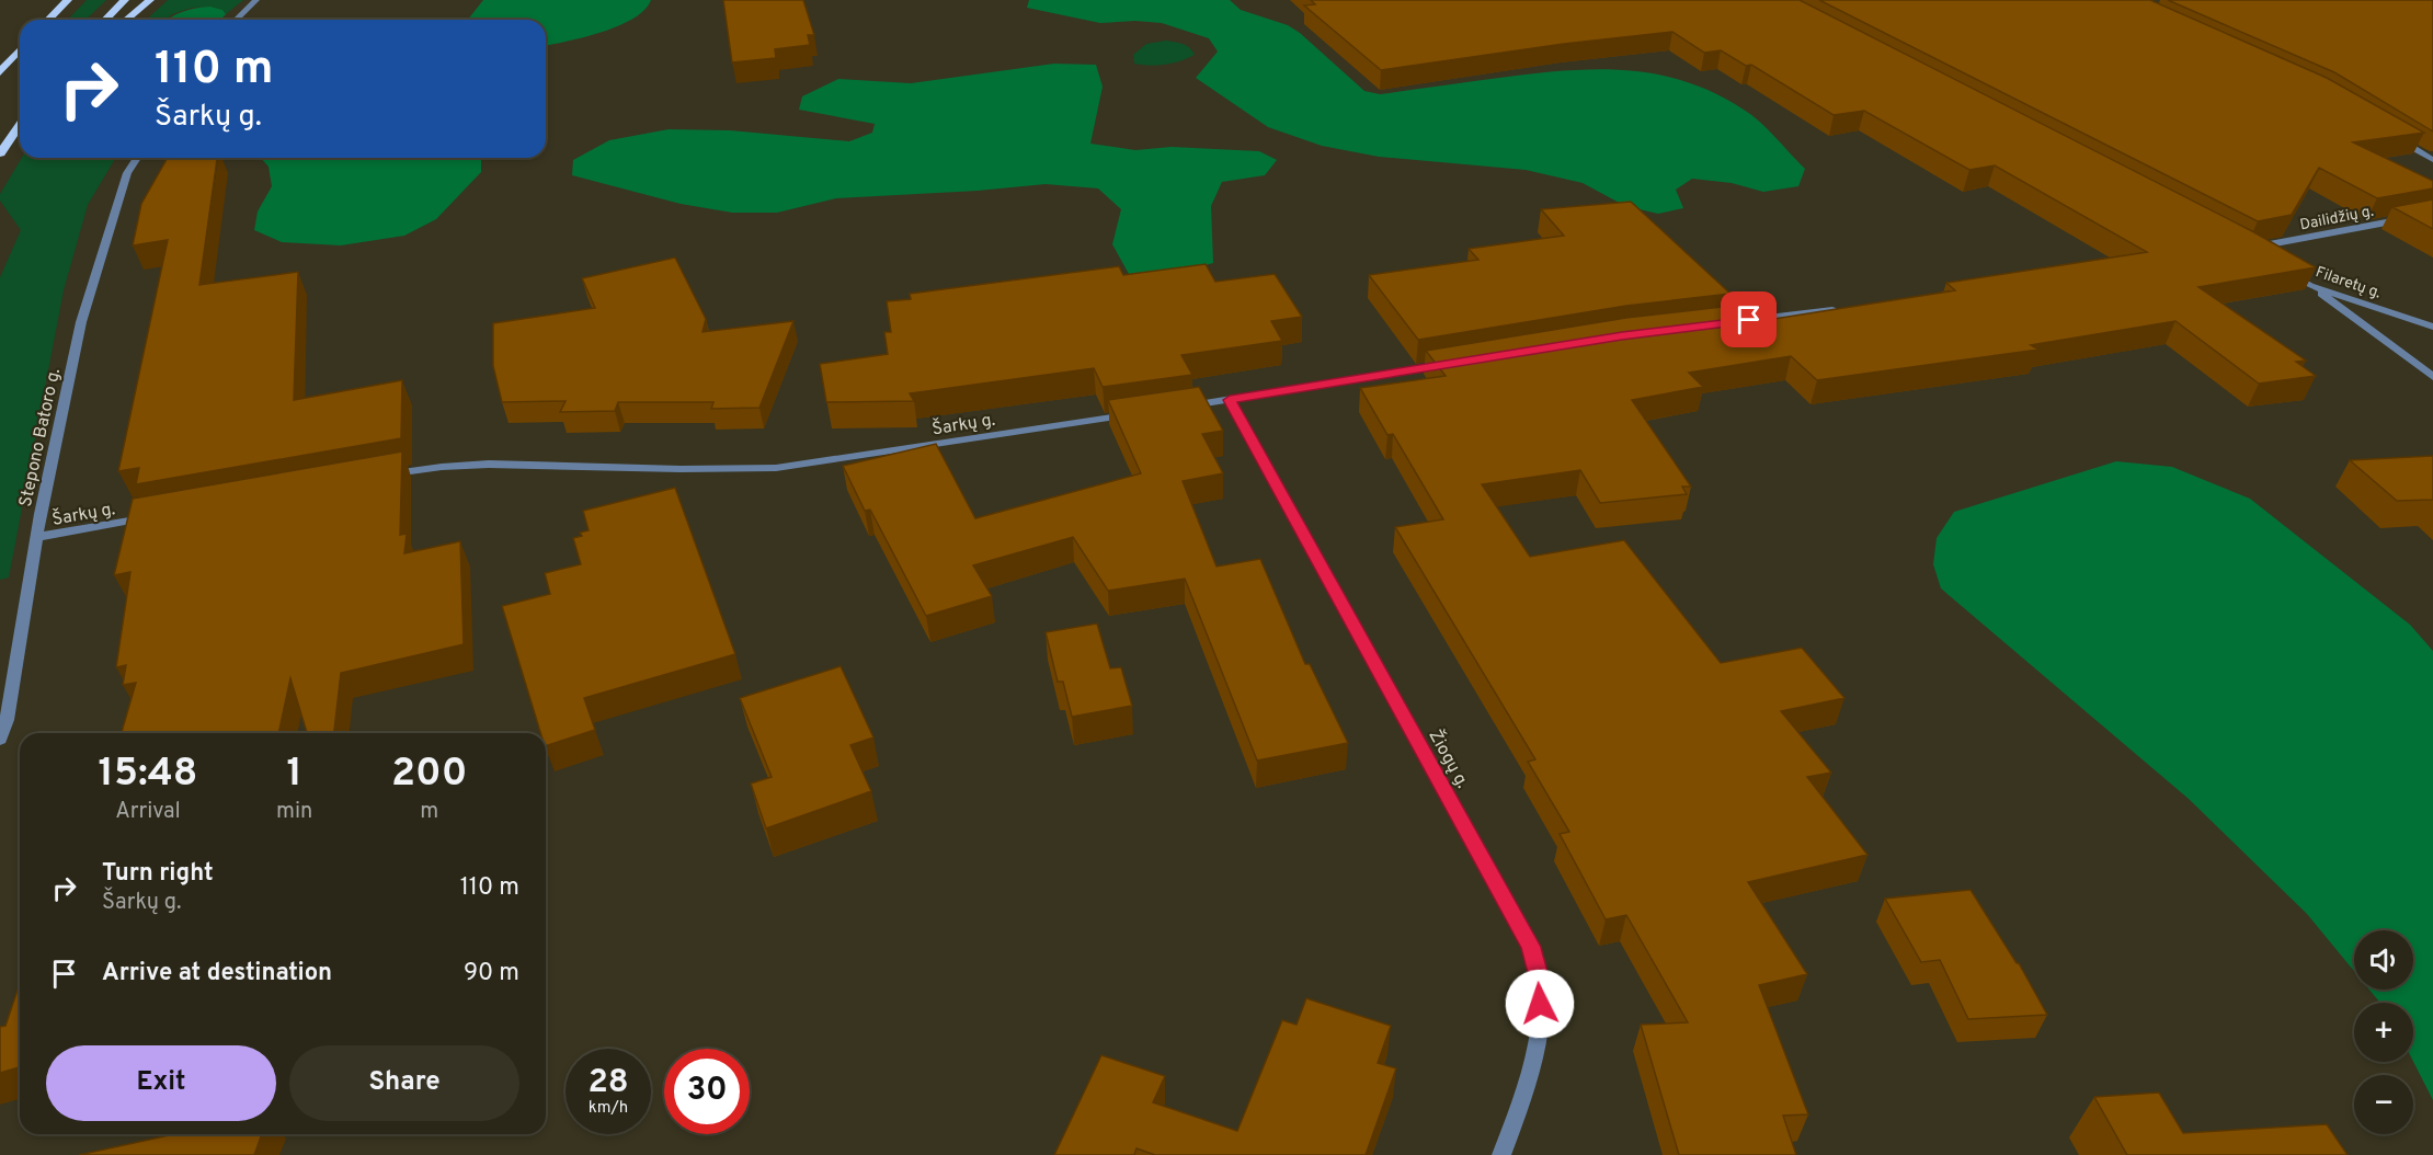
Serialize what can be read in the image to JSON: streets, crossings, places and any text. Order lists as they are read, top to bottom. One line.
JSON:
{"streets":{"street":["Dailidžių g.","Filaretų g.","Šarkų g.","Stepono Batoro g.","Žiogų g."]},"crossings":[["Šarkų g.","Stepono Batoro g."]],"page":{"turn":["110 m","Šarkų g."],"eta":["15:48","Arrival","1","min","200","m"],"list":[{"name":"Turn right","note":"Šarkų g.","value":"110 m"},{"name":"Arrive at destination","value":"90 m"}],"map_buttons":["+","−"],"buttons":["Exit","Share"],"speed":"28 km/h","limit":"30"}}
